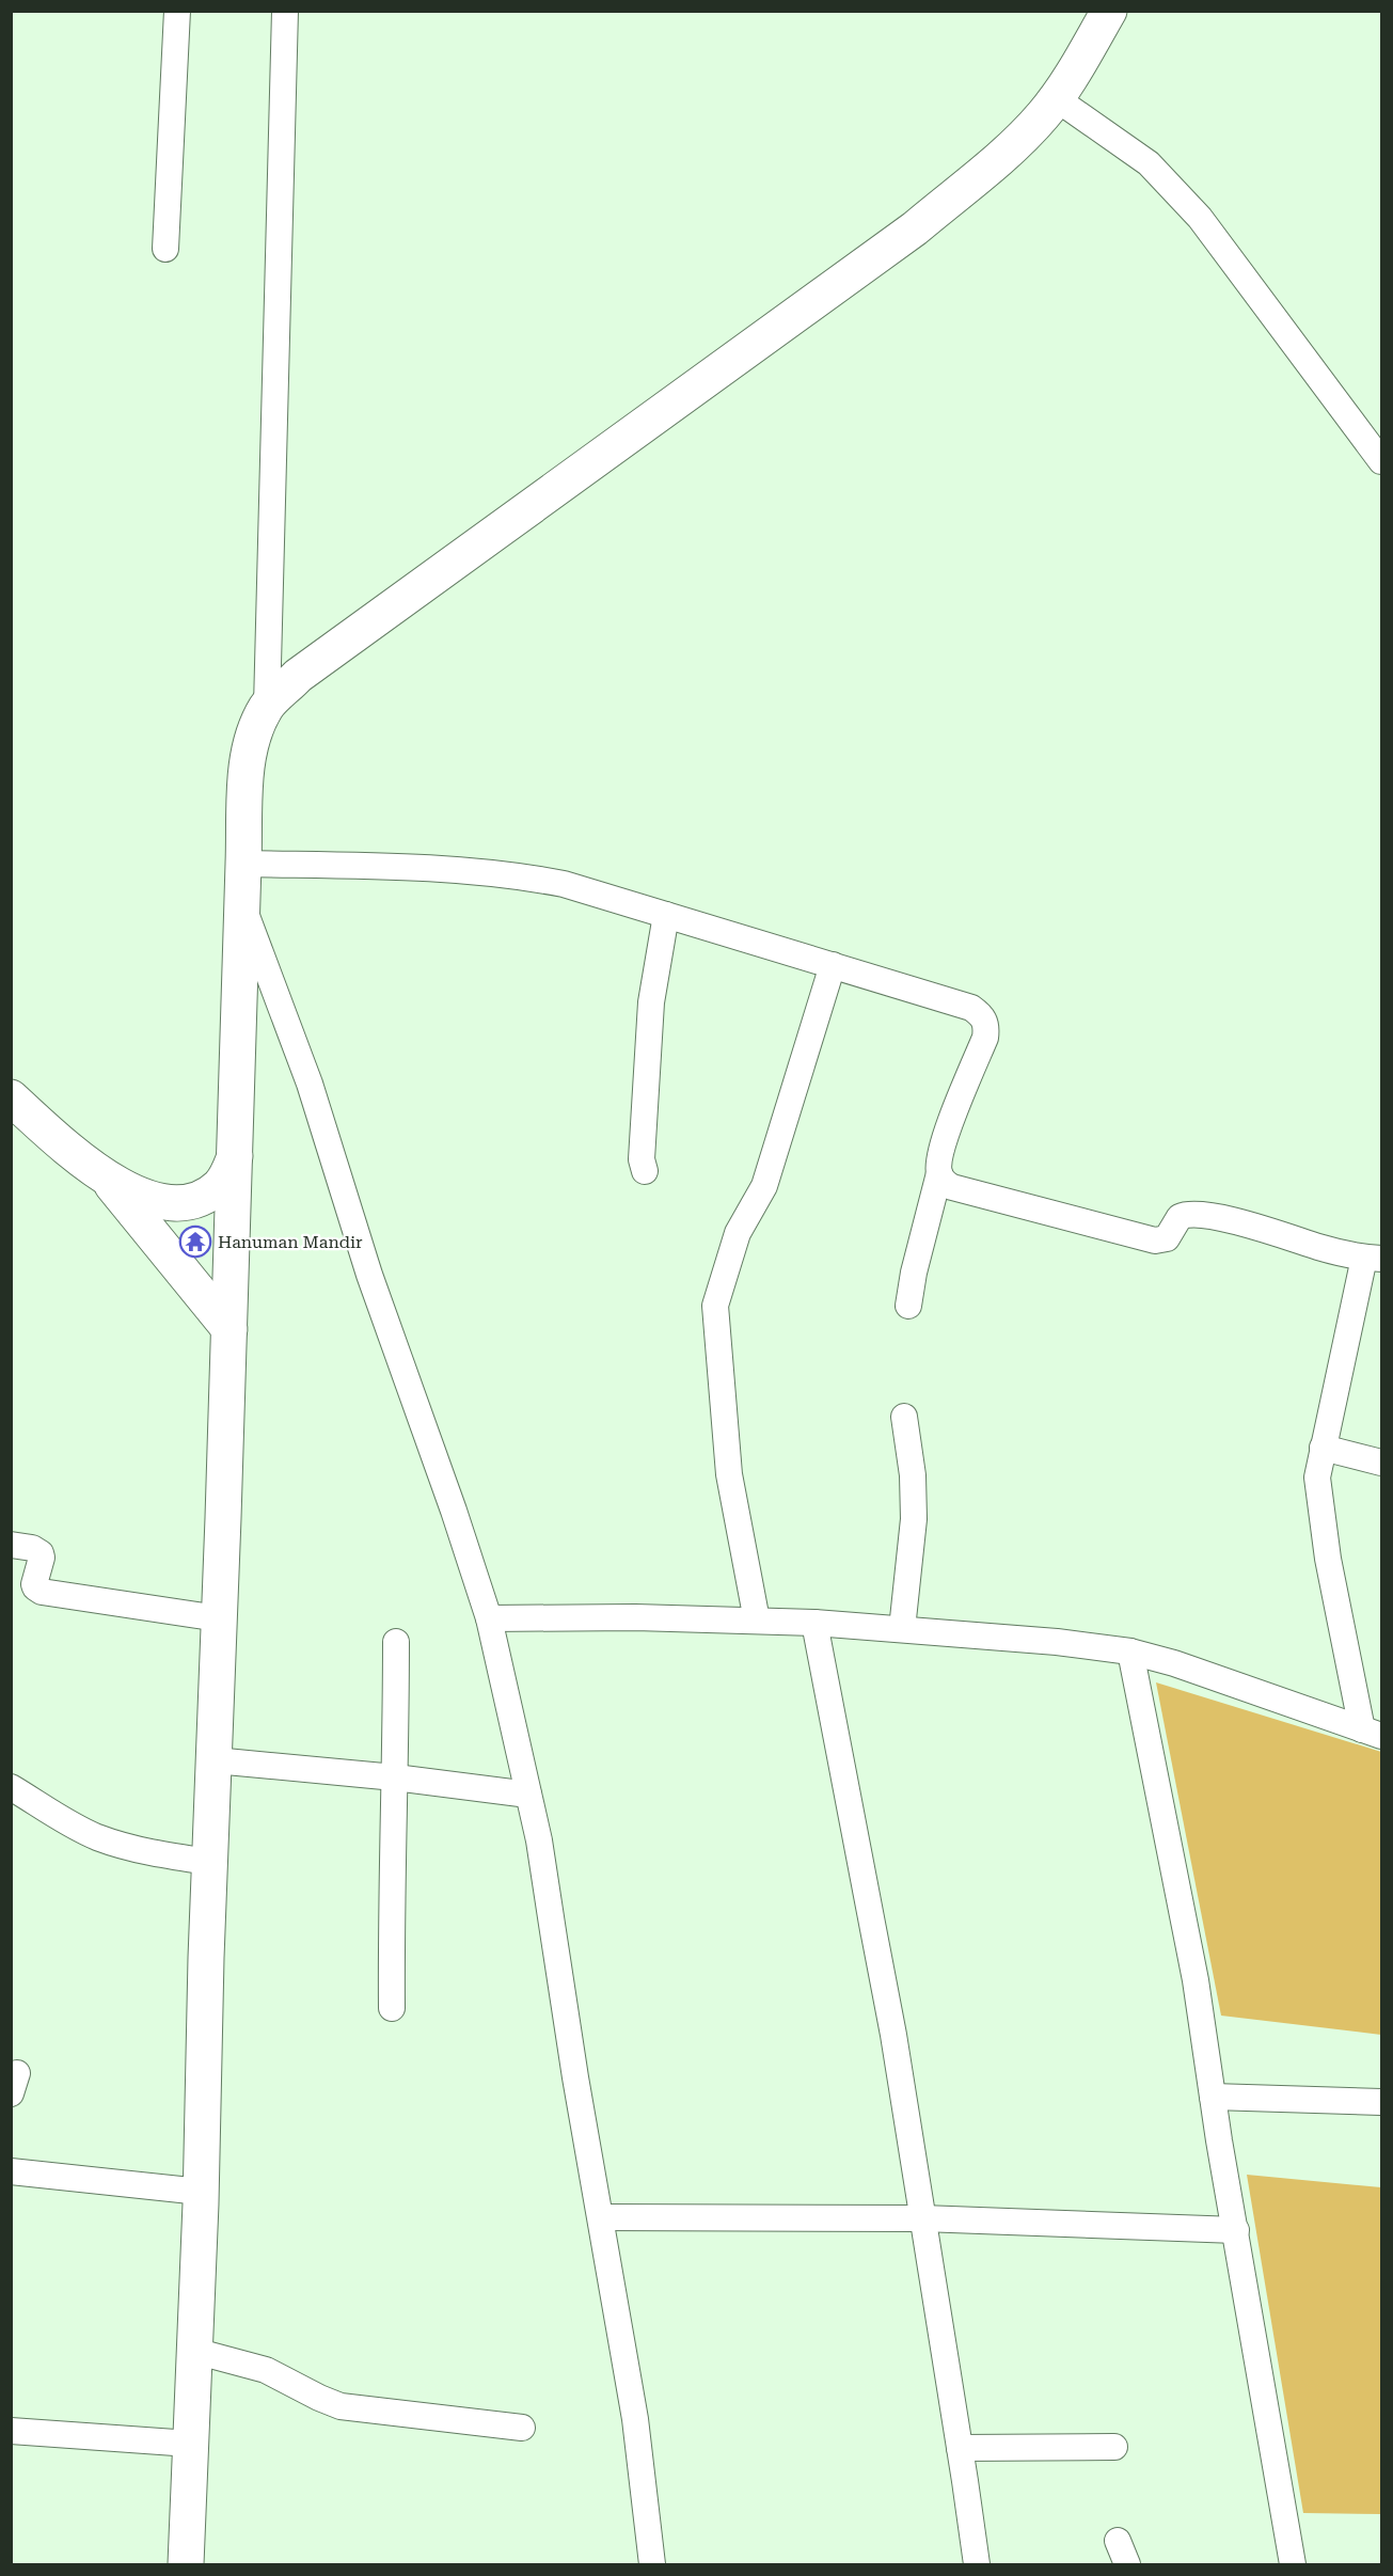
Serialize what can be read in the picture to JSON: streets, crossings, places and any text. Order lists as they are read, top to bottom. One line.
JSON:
{"places":{"temple":["Hanuman Mandir"]}}
